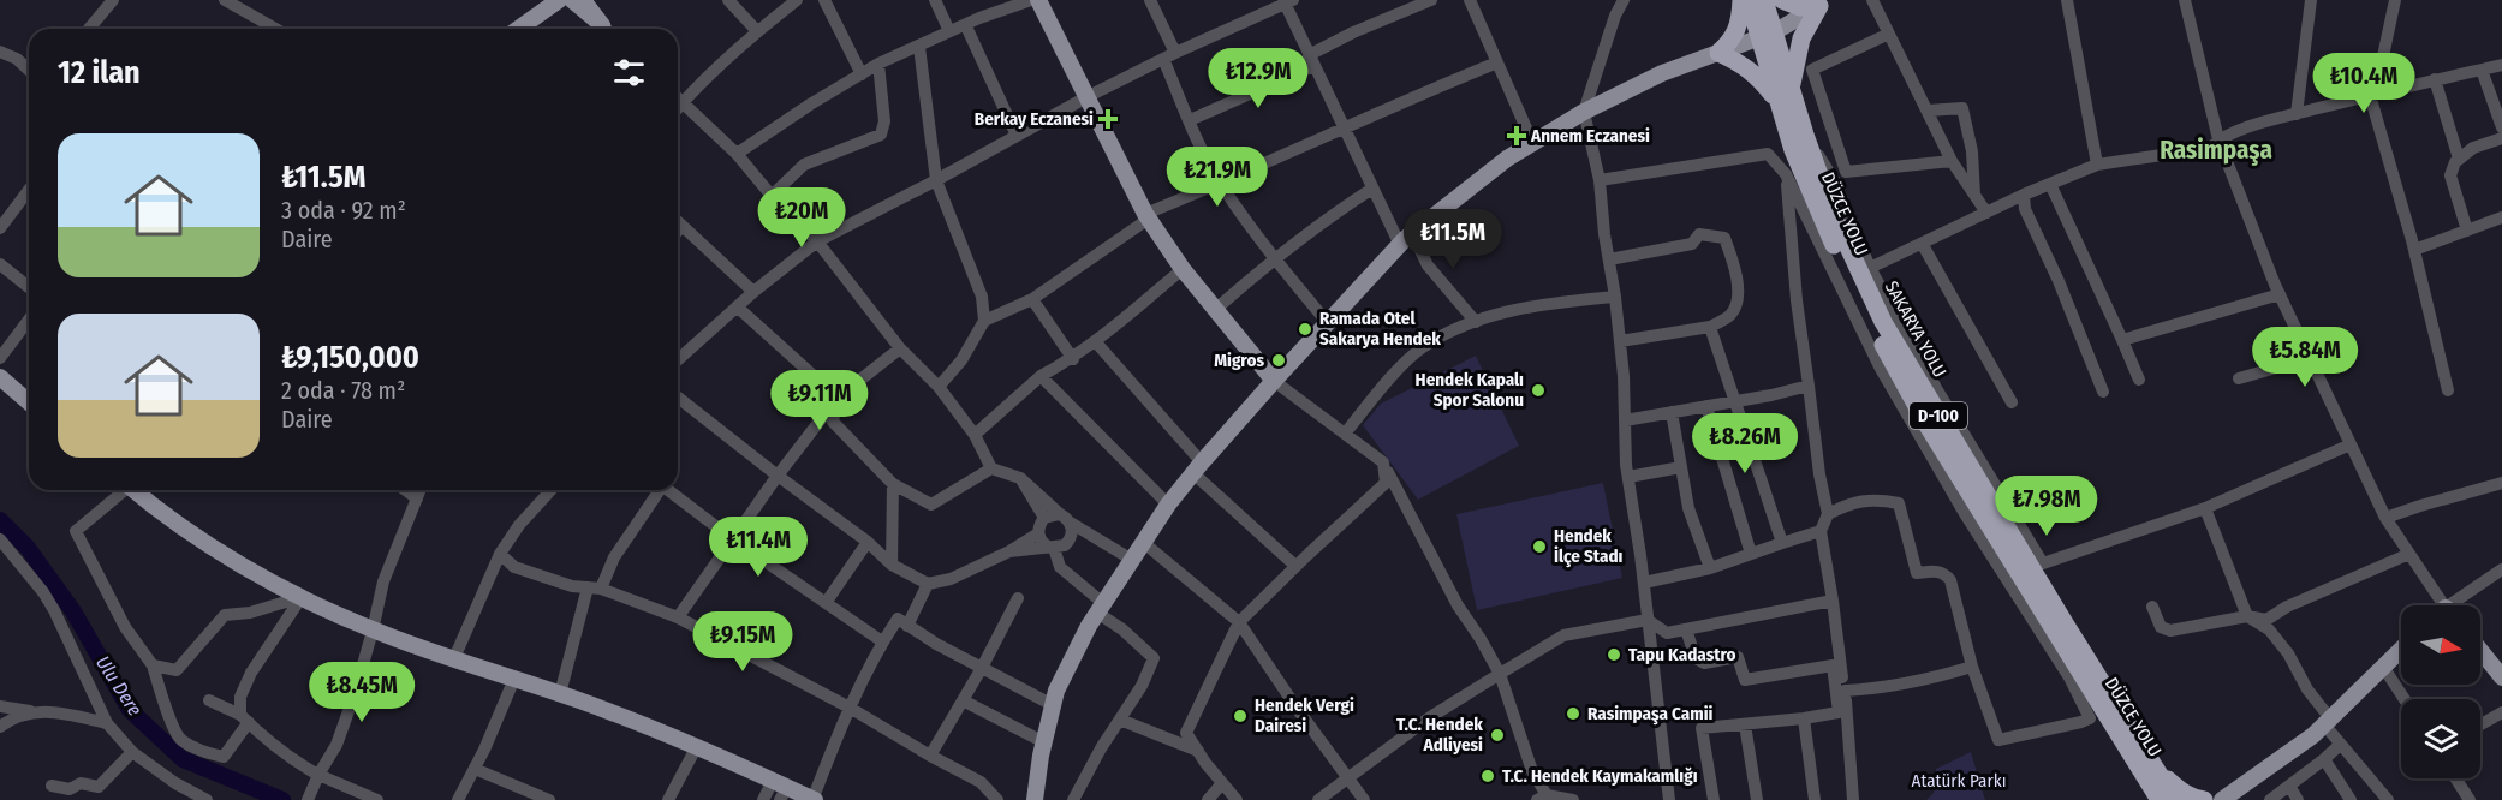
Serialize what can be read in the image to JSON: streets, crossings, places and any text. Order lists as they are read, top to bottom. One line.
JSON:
{"streets":{"highway":["DÜZCE YOLU","SAKARYA YOLU","D-100"]},"crossings":[["DÜZCE YOLU","SAKARYA YOLU"]],"districts":["Rasimpaşa"],"water":["Ulu Dere"],"parks":["Atatürk Parkı"],"places":{"health":["Berkay Eczanesi","Annem Eczanesi"],"other":["Ramada Otel Sakarya Hendek","Migros","Hendek Kapalı Spor Salonu","Hendek İlçe Stadı","Tapu Kadastro","Rasimpaşa Camii","Hendek Vergi Dairesi","T.C. Hendek Adliyesi","T.C. Hendek Kaymakamlığı"]},"north":"right","page":{"heading":"12 ilan","price":["₺12.9M","₺10.4M","₺21.9M","₺20M","₺11.5M","₺5.84M","₺9.11M","₺8.26M","₺7.98M","₺11.4M","₺9.15M","₺8.45M"],"list":[{"name":"₺11.5M","note":"3 oda · 92 m² · Daire"},{"name":"₺9,150,000","note":"2 oda · 78 m² · Daire"}]}}
